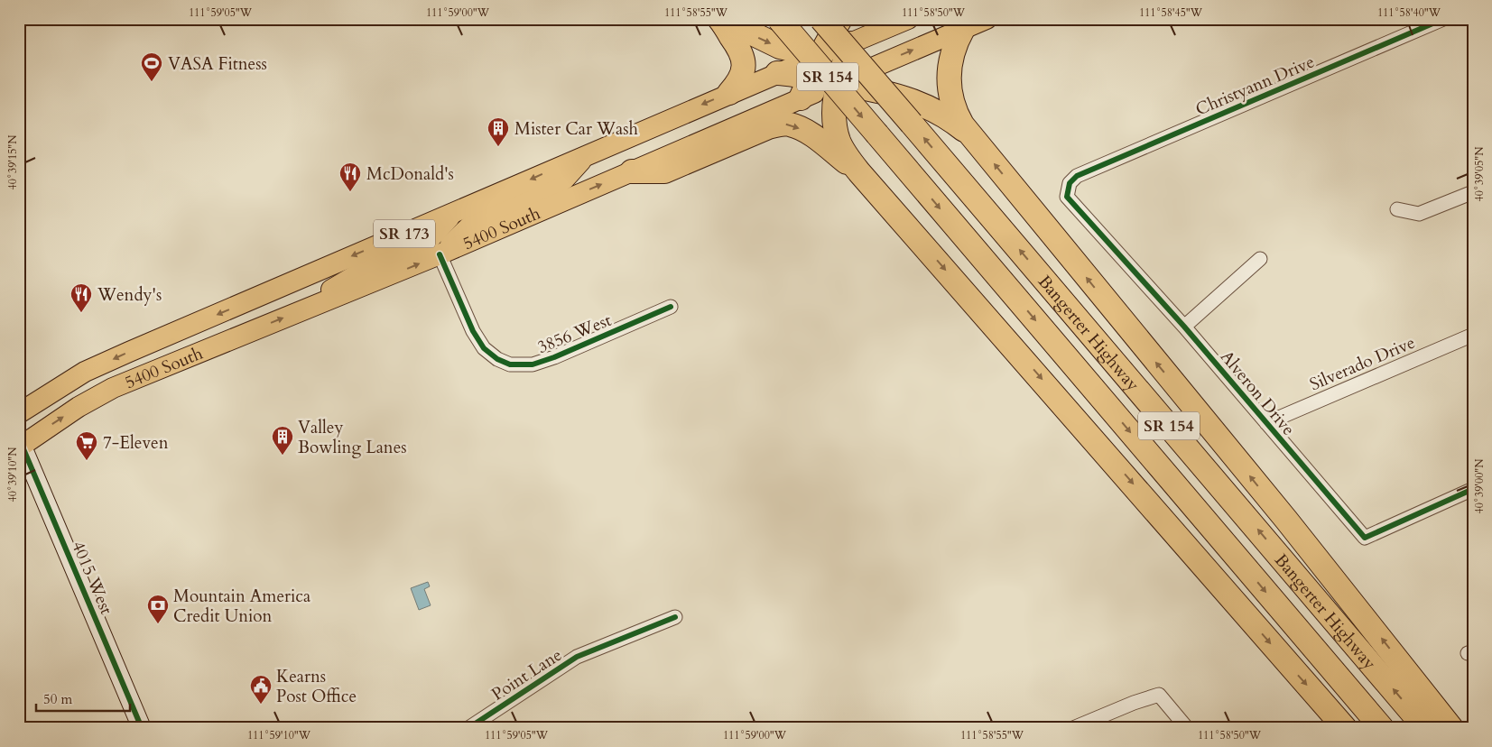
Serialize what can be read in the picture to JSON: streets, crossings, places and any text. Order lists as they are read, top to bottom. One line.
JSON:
{"streets":{"highway":["SR 154","Bangerter Highway"],"main road":["5400 South","SR 173"],"street":["Christyann Drive","3856 West","Silverado Drive","Alveron Drive","4015 West","Point Lane"]},"crossings":[["Christyann Drive","Alveron Drive"],["5400 South","3856 West"],["5400 South","4015 West"],["Silverado Drive","Alveron Drive"]],"places":{"sports":["VASA Fitness"],"building":["Mister Car Wash","Valley Bowling Lanes"],"restaurant":["McDonald's","Wendy's"],"supermarket":["7-Eleven"],"bank":["Mountain America Credit Union"],"public building":["Kearns Post Office"]},"scale_bar":"50 m","coordinates":["111°59'05\"W","111°59'00\"W","111°58'55\"W","111°58'50\"W","111°58'45\"W","111°58'40\"W","40°39'15\"N","40°39'05\"N","40°39'10\"N","40°39'00\"N","111°59'10\"W"]}
